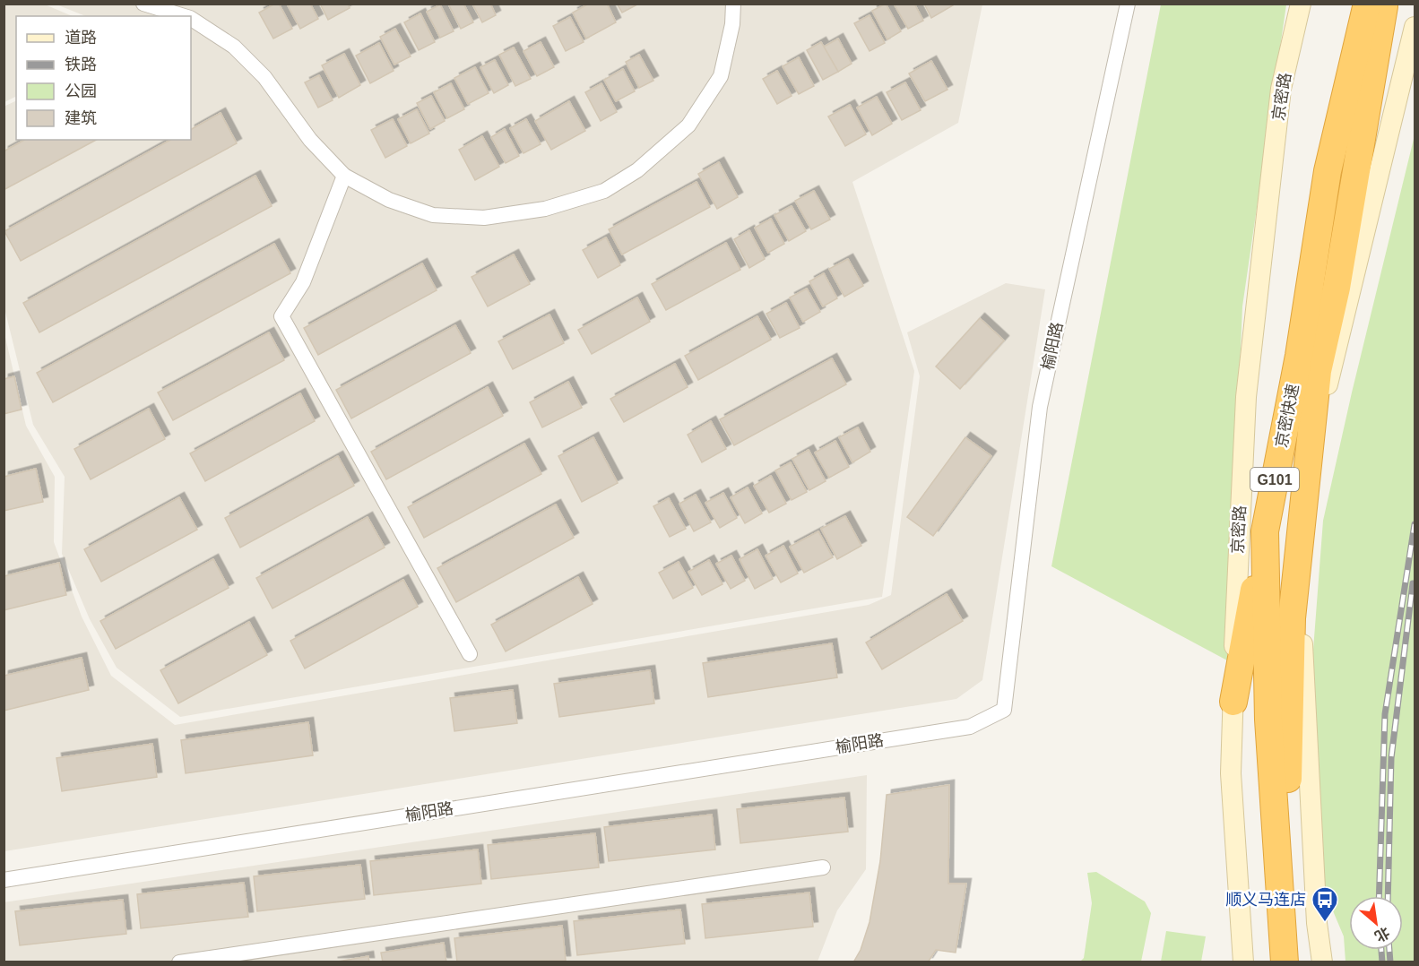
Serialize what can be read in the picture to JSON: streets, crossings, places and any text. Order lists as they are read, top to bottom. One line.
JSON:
{"streets":{"highway":["京密快速","G101"],"main road":["京密路"],"street":["榆阳路"]},"crossings":[["京密快速","G101"]],"places":{"bus stop":["顺义马连店"]},"legend":["道路","铁路","公园","建筑"],"north":"bottom right"}
